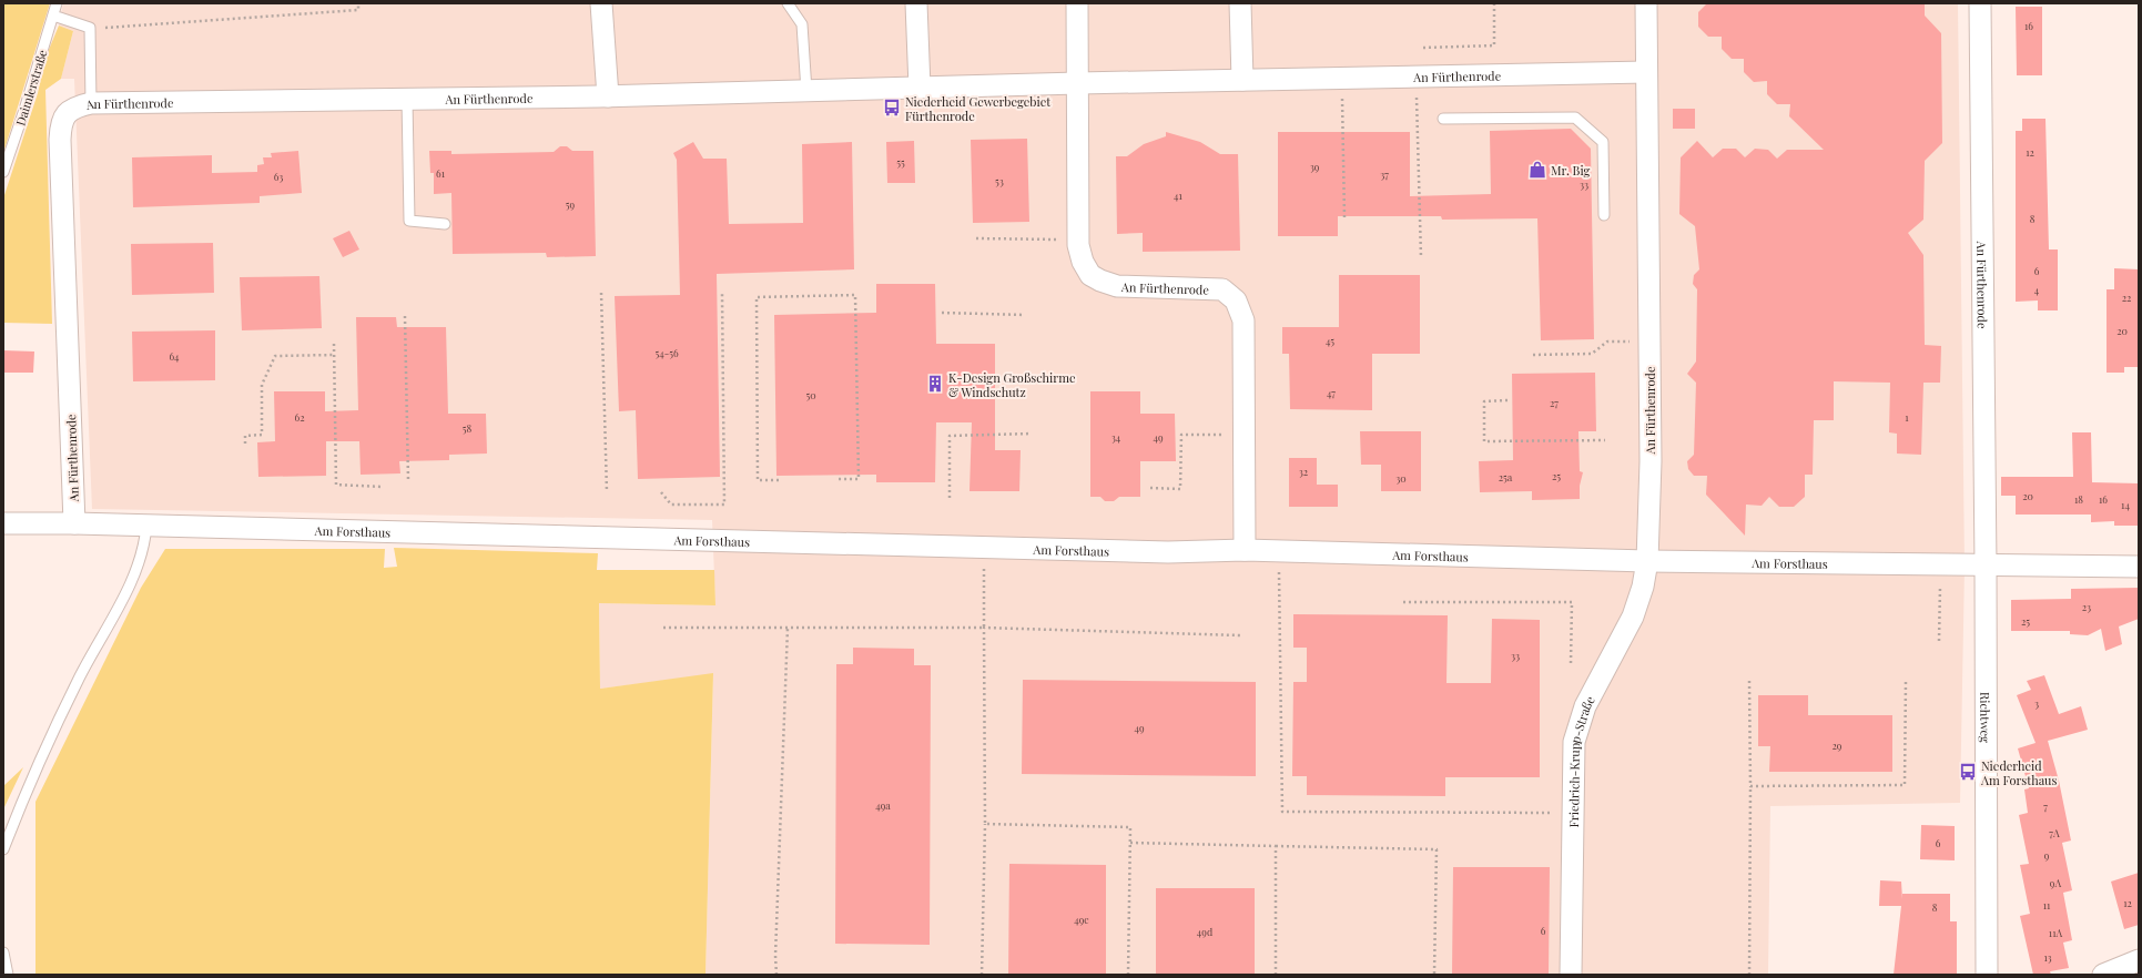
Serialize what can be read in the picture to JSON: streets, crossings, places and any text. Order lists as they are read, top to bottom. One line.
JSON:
{"streets":{"street":["An Fürthenrode","Am Forsthaus","Richtweg","Friedrich-Krupp-Straße"],"lane":["Daimlerstraße"]},"crossings":[["An Fürthenrode","Am Forsthaus"],["An Fürthenrode","Richtweg"],["An Fürthenrode","Friedrich-Krupp-Straße"],["Am Forsthaus","Richtweg"],["Am Forsthaus","Friedrich-Krupp-Straße"]],"places":{"bus stop":["Niederheid Gewerbegebiet Fürthenrode","Niederheid Am Forsthaus"],"shop":["Mr. Big"],"building":["K-Design Großschirme & Windschutz"]},"house_numbers":["16","12","55","39","61","37","63","53","33","41","59","8","6","4","22","20","45","54-56","64","47","50","27","62","1","58","34","49","32","25","25a","30","20","18","16","14","23","25","33","3","49","29","49a","7","7A","6","9","9A","12","11","8","49c","6","49d","11A","13"]}
